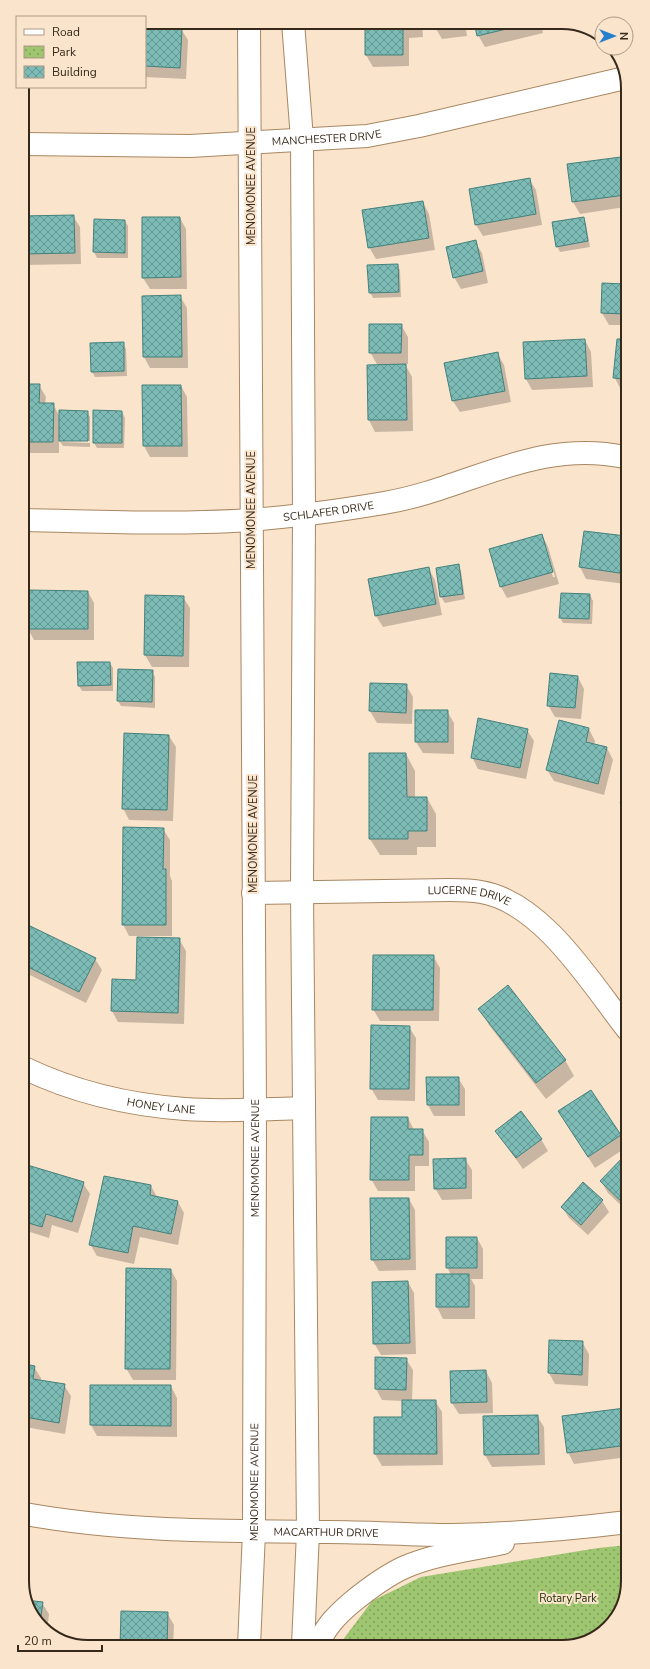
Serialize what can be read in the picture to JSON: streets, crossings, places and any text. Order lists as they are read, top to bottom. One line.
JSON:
{"streets":{"street":["MANCHESTER DRIVE","MENOMONEE AVENUE","SCHLAFER DRIVE","LUCERNE DRIVE","HONEY LANE","MACARTHUR DRIVE"]},"crossings":[["MANCHESTER DRIVE","MENOMONEE AVENUE"],["MENOMONEE AVENUE","SCHLAFER DRIVE"],["MENOMONEE AVENUE","LUCERNE DRIVE"],["MENOMONEE AVENUE","HONEY LANE"],["MENOMONEE AVENUE","MACARTHUR DRIVE"]],"parks":["Rotary Park"],"legend":["Road","Park","Building"],"scale_bar":"20 m","north":"right"}
